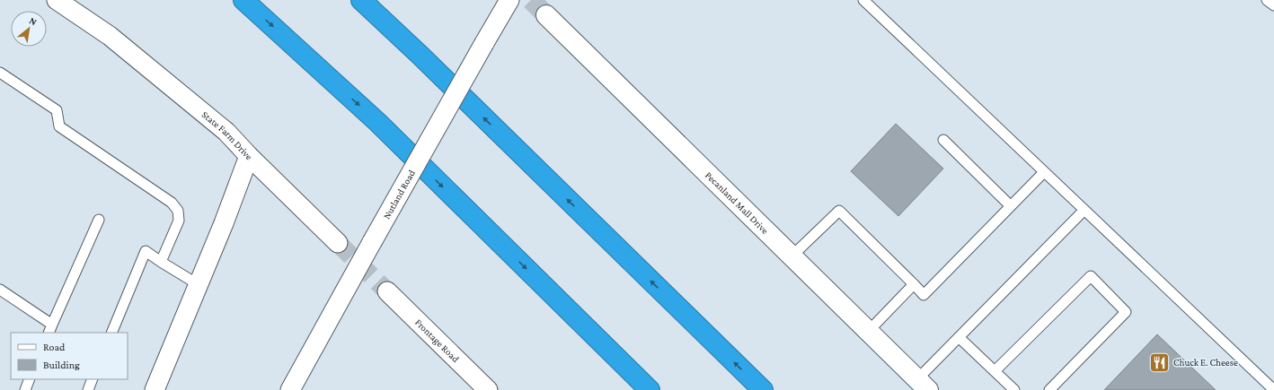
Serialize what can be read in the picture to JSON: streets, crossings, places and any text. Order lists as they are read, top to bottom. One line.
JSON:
{"streets":{"street":["State Farm Drive","Nutland Road","Pecanland Mall Drive","Frontage Road"]},"places":{"restaurant":["Chuck E. Cheese"]},"legend":["Road","Building"],"north":"top right"}
